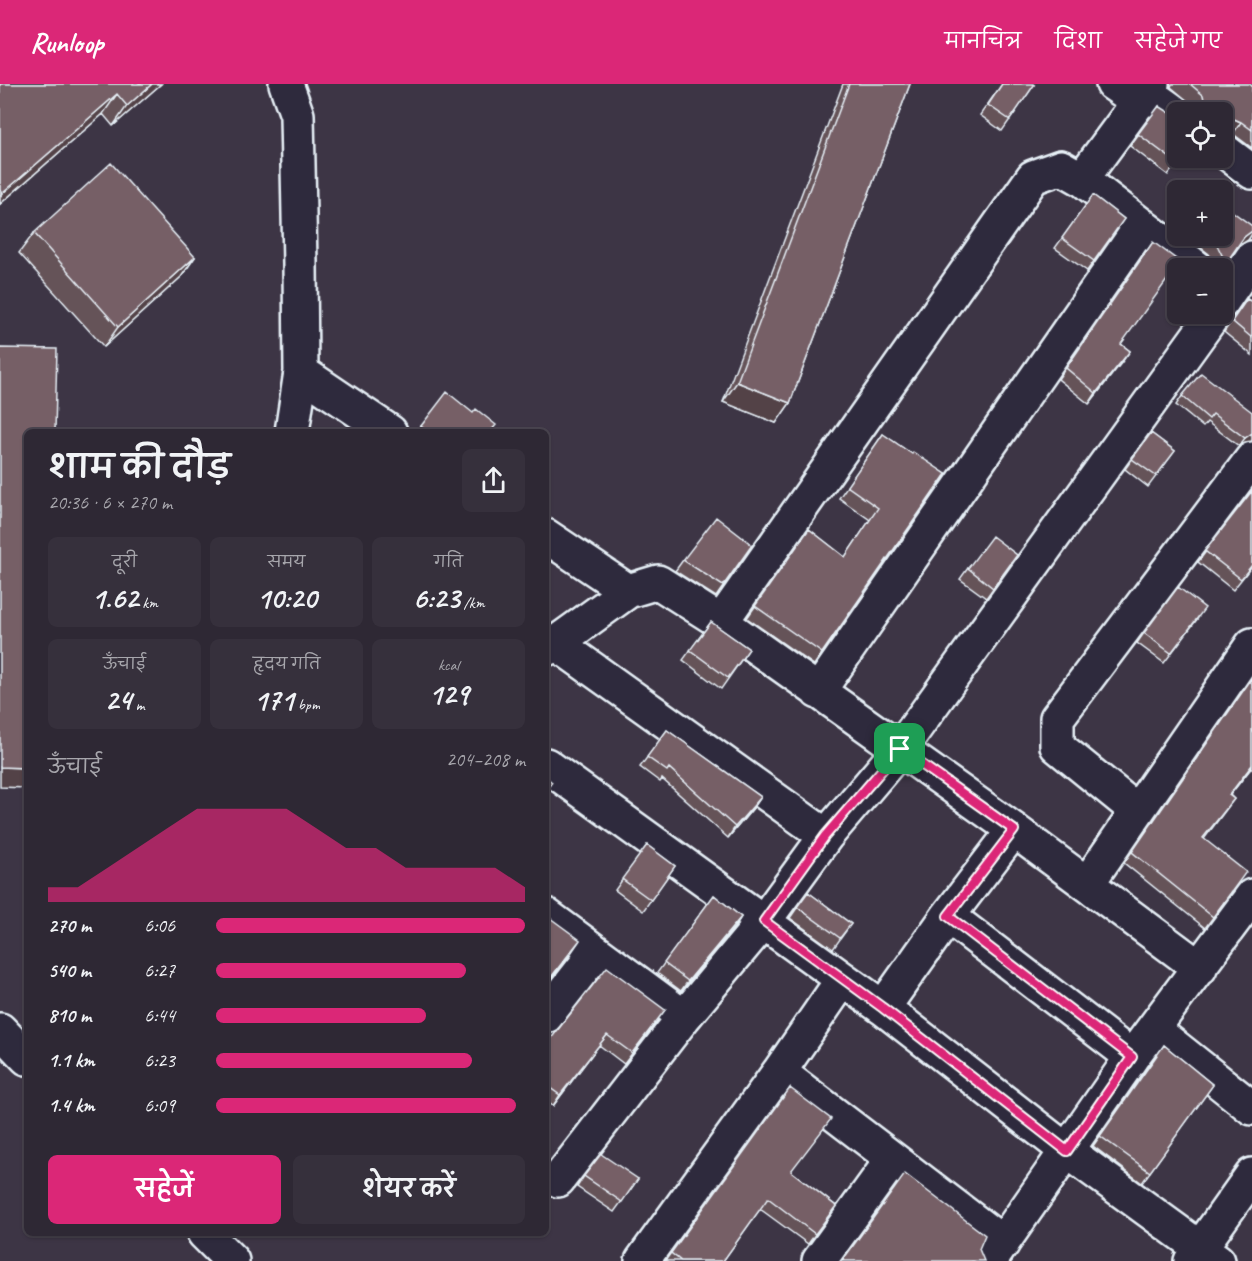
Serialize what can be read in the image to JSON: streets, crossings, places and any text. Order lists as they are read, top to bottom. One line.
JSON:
{"page":{"header":"Runloop","nav":["मानचित्र","दिशा","सहेजे गए"],"map_buttons":["+","−"],"heading":["शाम की दौड़","20:36 · 6 × 270 m"],"stats":[["दूरी","1.62 km"],["समय","10:20"],["गति","6:23 /km"],["ऊँचाई","24 m"],["हृदय गति","171 bpm"],["kcal","129"]],"chart":["ऊँचाई","204–208 m"],"list":[{"name":"270 m","note":"6:06"},{"name":"540 m","note":"6:27"},{"name":"810 m","note":"6:44"},{"name":"1.1 km","note":"6:23"},{"name":"1.4 km","note":"6:09"}],"buttons":["सहेजें","शेयर करें"]}}
